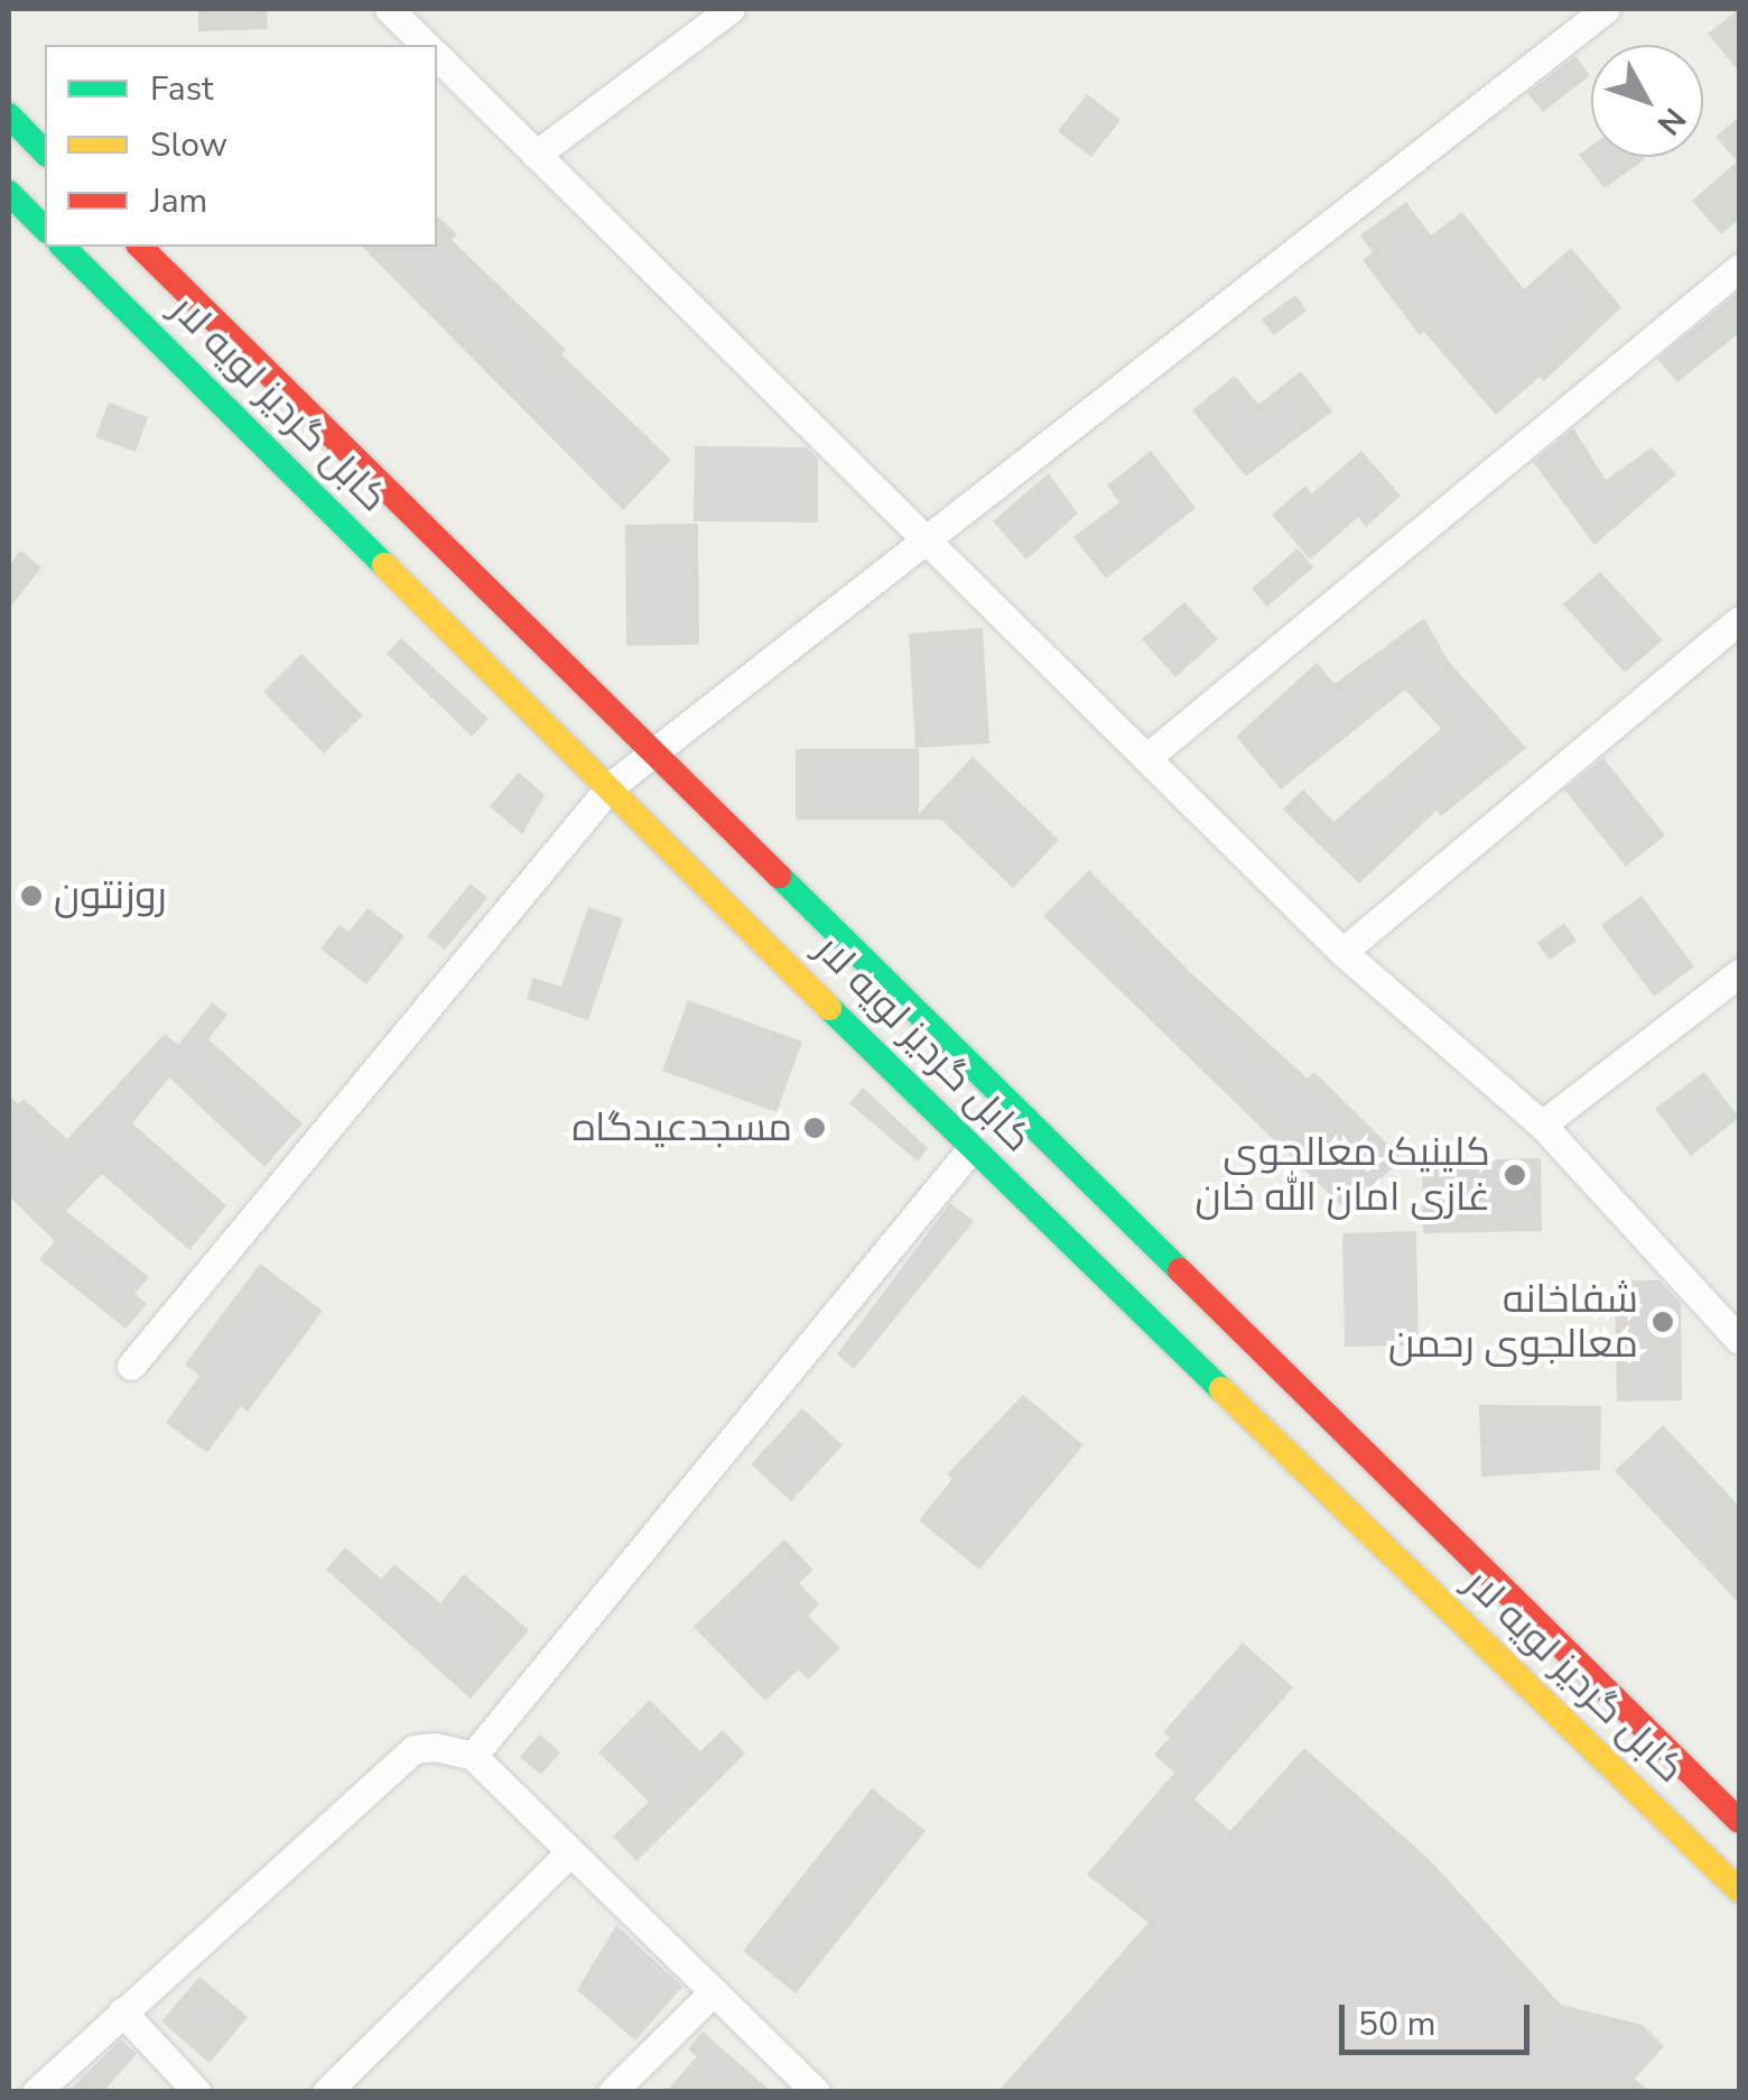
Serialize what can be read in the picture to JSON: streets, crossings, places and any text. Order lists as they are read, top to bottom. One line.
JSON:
{"streets":{"highway":["کابل گردیز لویه لار"]},"places":["روزنتون","مسجدعیدگاه","کلینیک معالجوی غازی امان الله خان","شفاخانه معالجوی رحمن"],"legend":["Fast","Slow","Jam"],"scale_bar":"50 m","north":"bottom right"}
